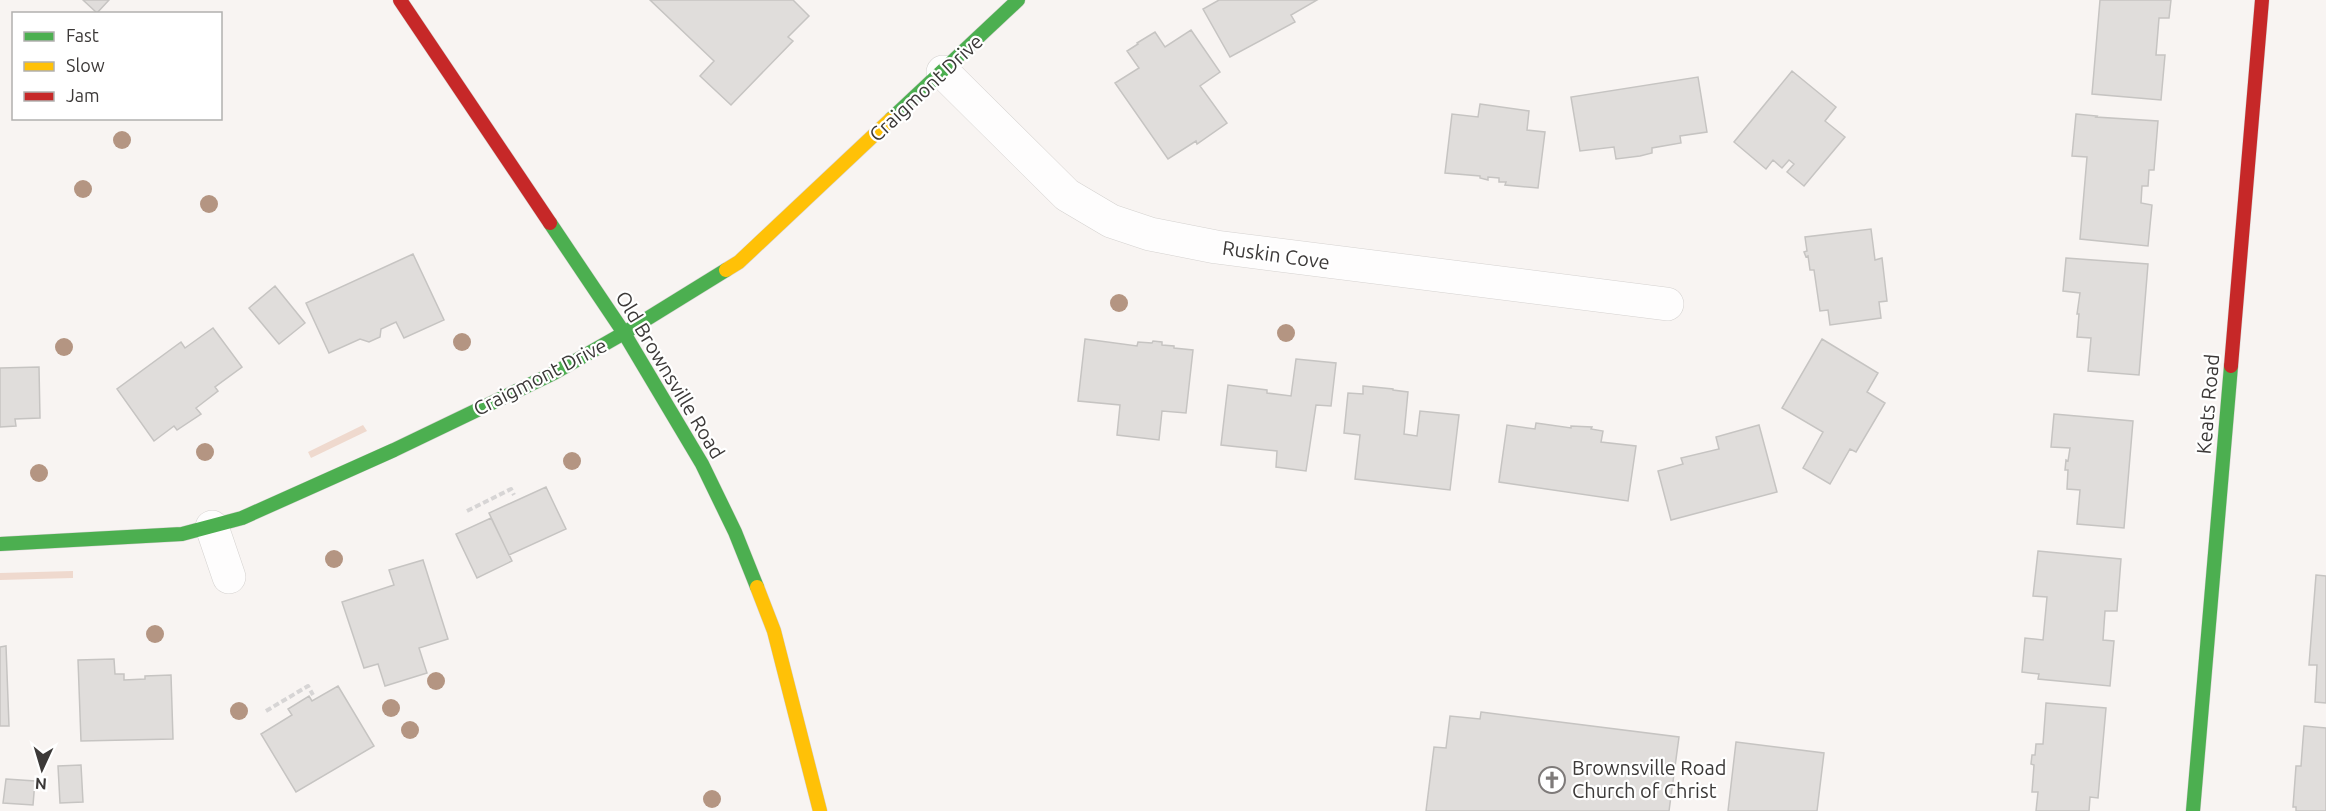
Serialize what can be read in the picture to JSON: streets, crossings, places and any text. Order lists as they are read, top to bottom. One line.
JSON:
{"streets":{"street":["Craigmont Drive","Ruskin Cove","Old Brownsville Road","Keats Road"]},"crossings":[["Craigmont Drive","Ruskin Cove"],["Craigmont Drive","Old Brownsville Road"]],"places":{"church":["Brownsville Road Church of Christ"]},"legend":["Fast","Slow","Jam"],"north":"bottom"}
